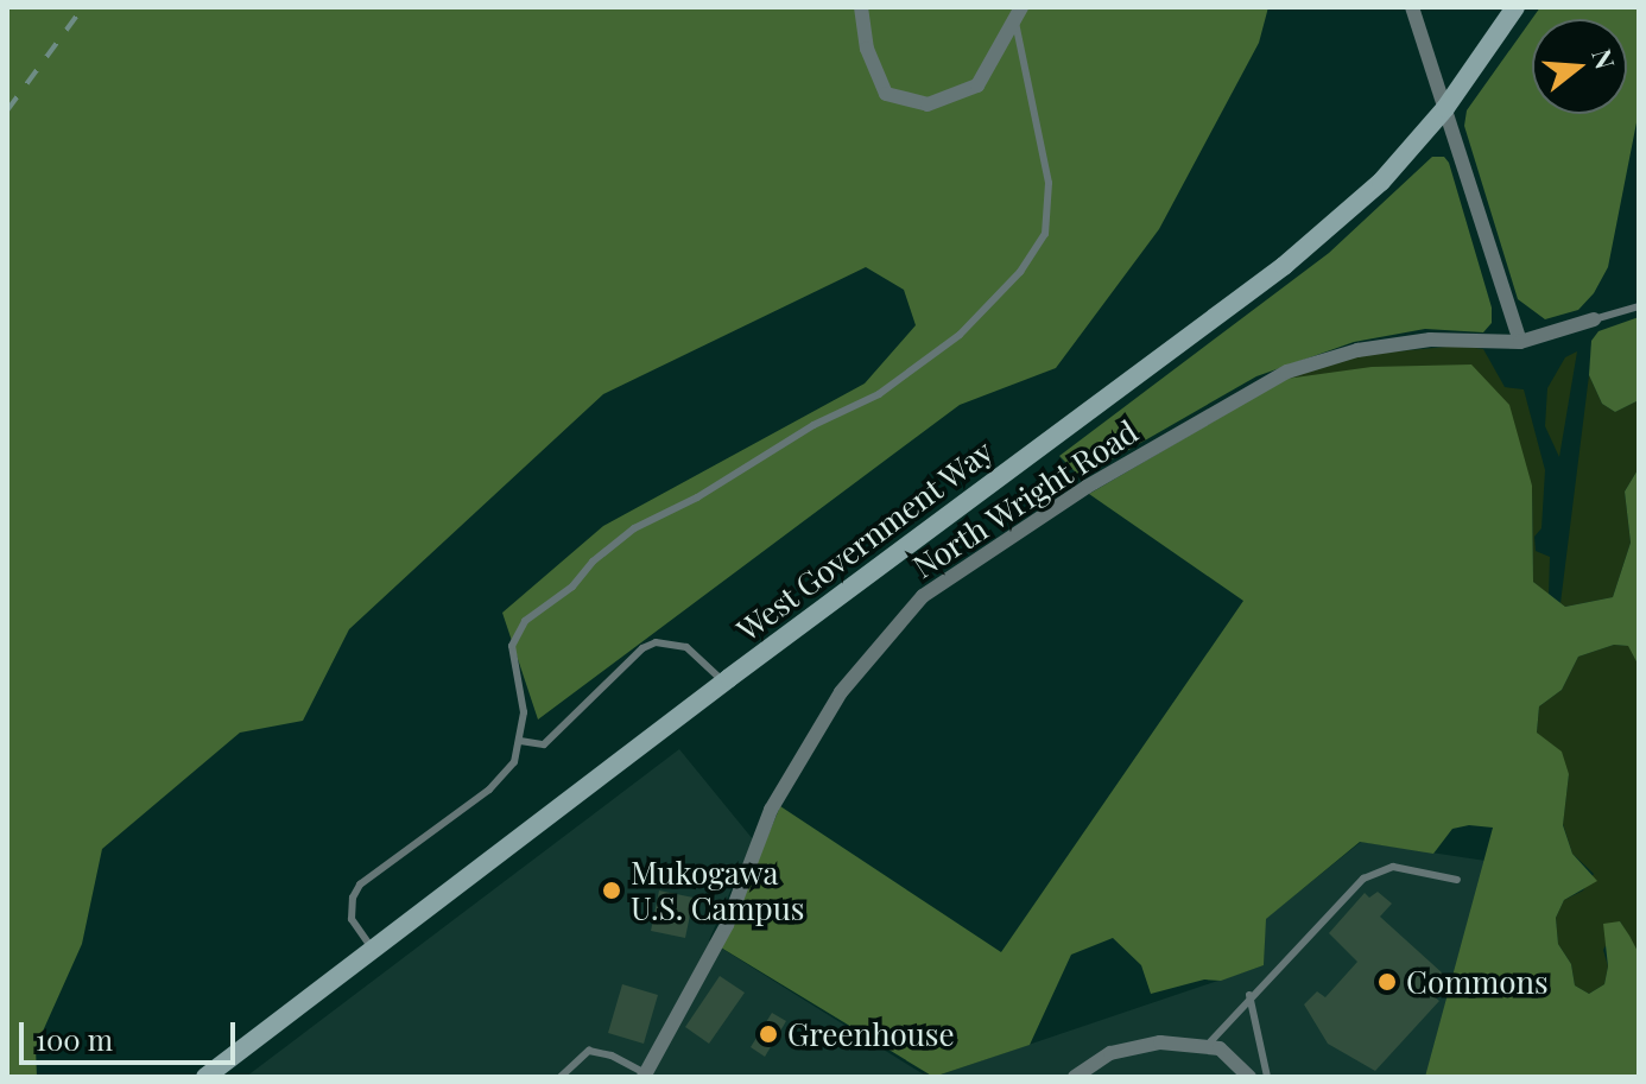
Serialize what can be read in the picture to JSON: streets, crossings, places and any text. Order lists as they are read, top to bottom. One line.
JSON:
{"streets":{"main road":["West Government Way"],"street":["North Wright Road"]},"places":["Mukogawa U.S. Campus","Commons","Greenhouse"],"scale_bar":"100 m","north":"right"}
